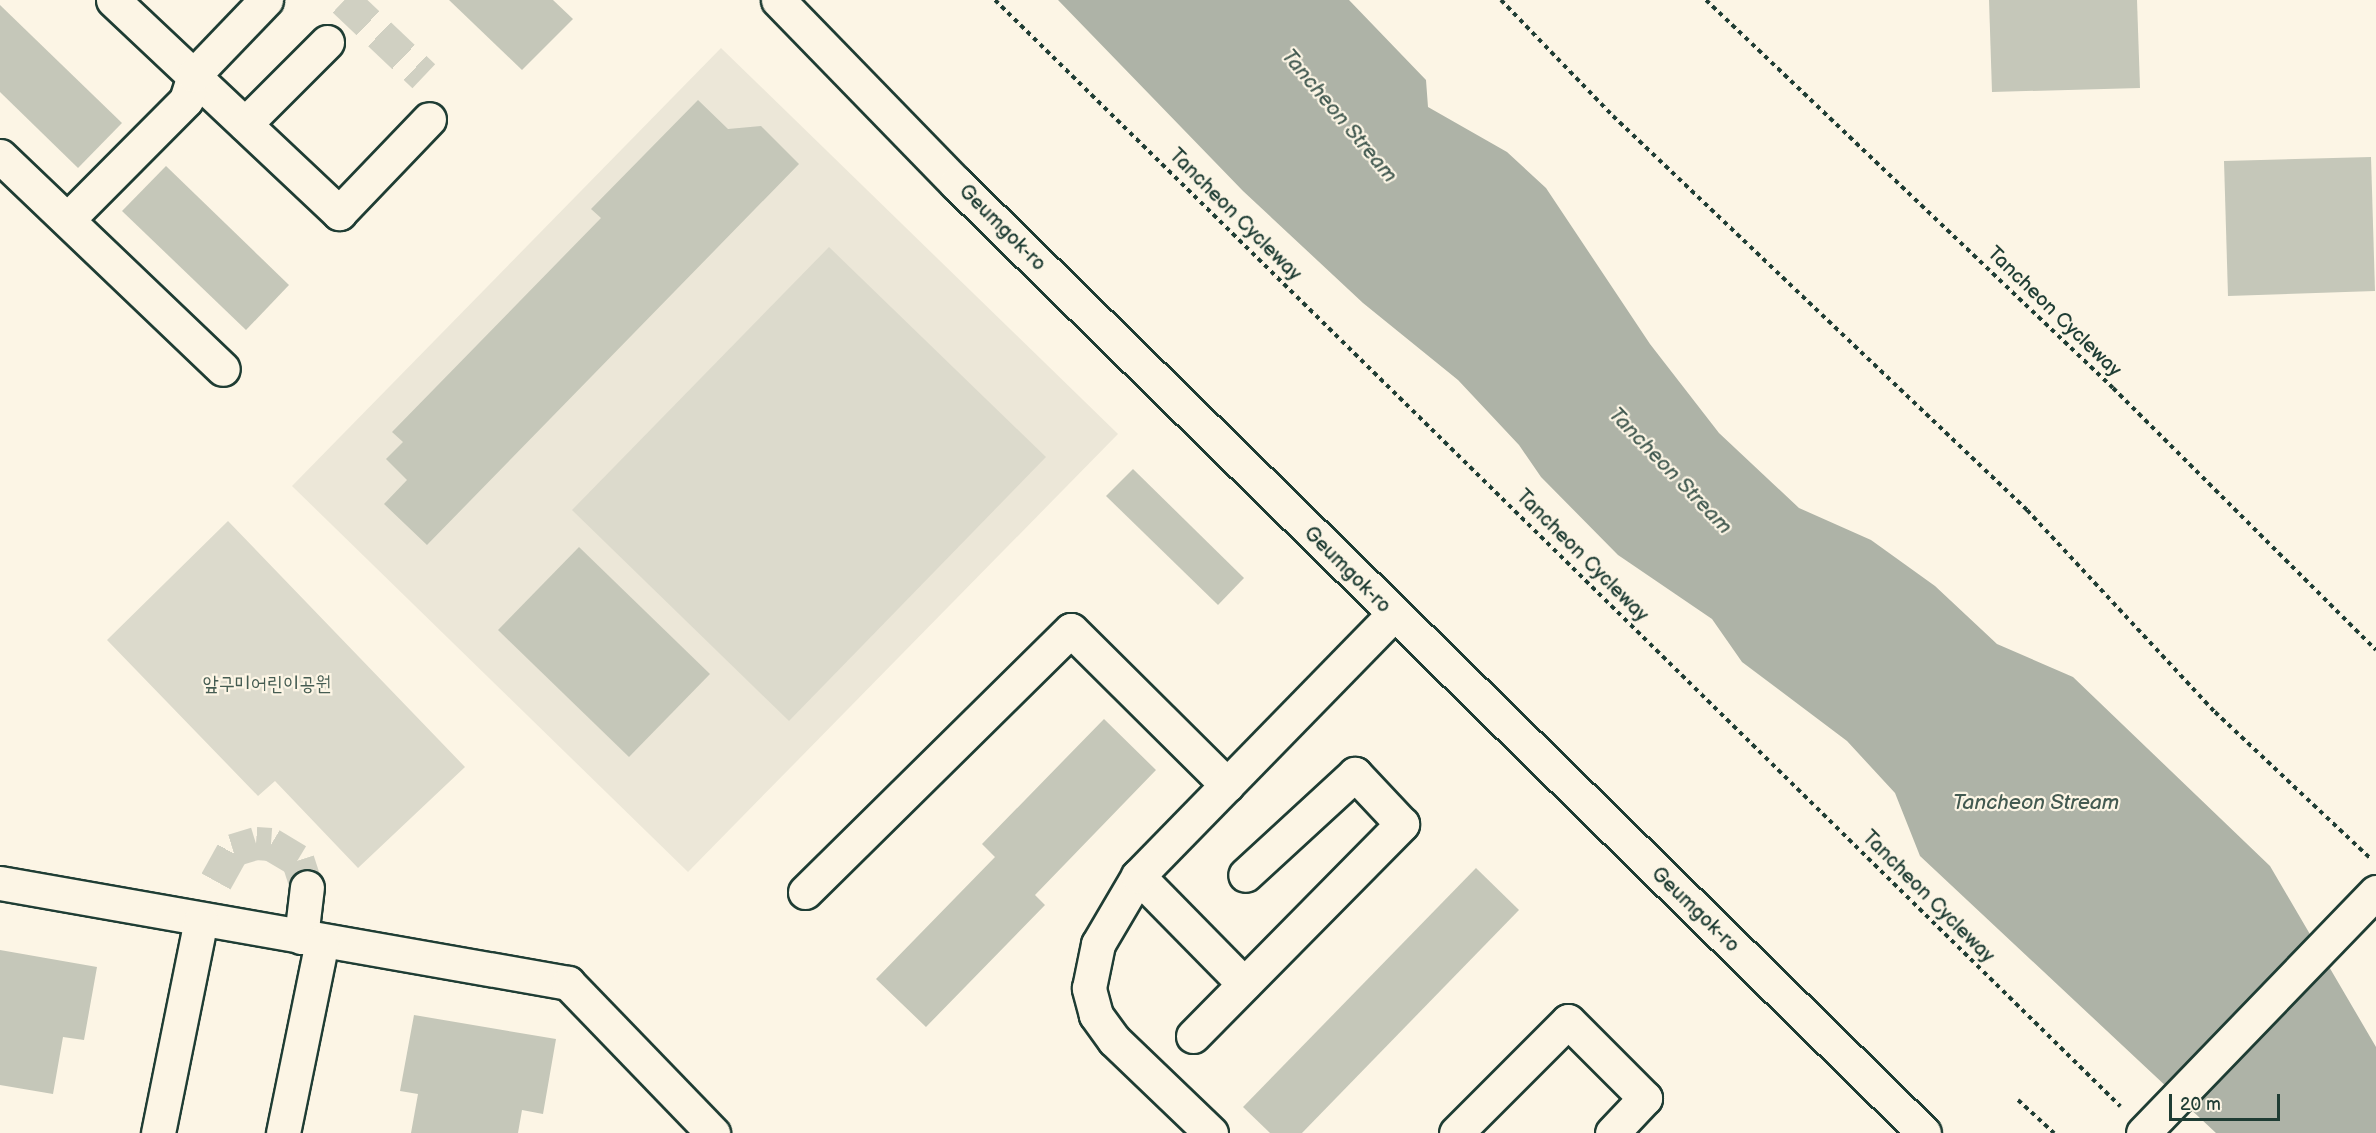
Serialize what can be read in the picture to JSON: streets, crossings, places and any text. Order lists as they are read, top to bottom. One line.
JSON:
{"streets":{"main road":["Geumgok-ro"],"path":["Tancheon Cycleway"]},"water":["Tancheon Stream"],"parks":["앞구미어린이공원"],"scale_bar":"20 m"}
